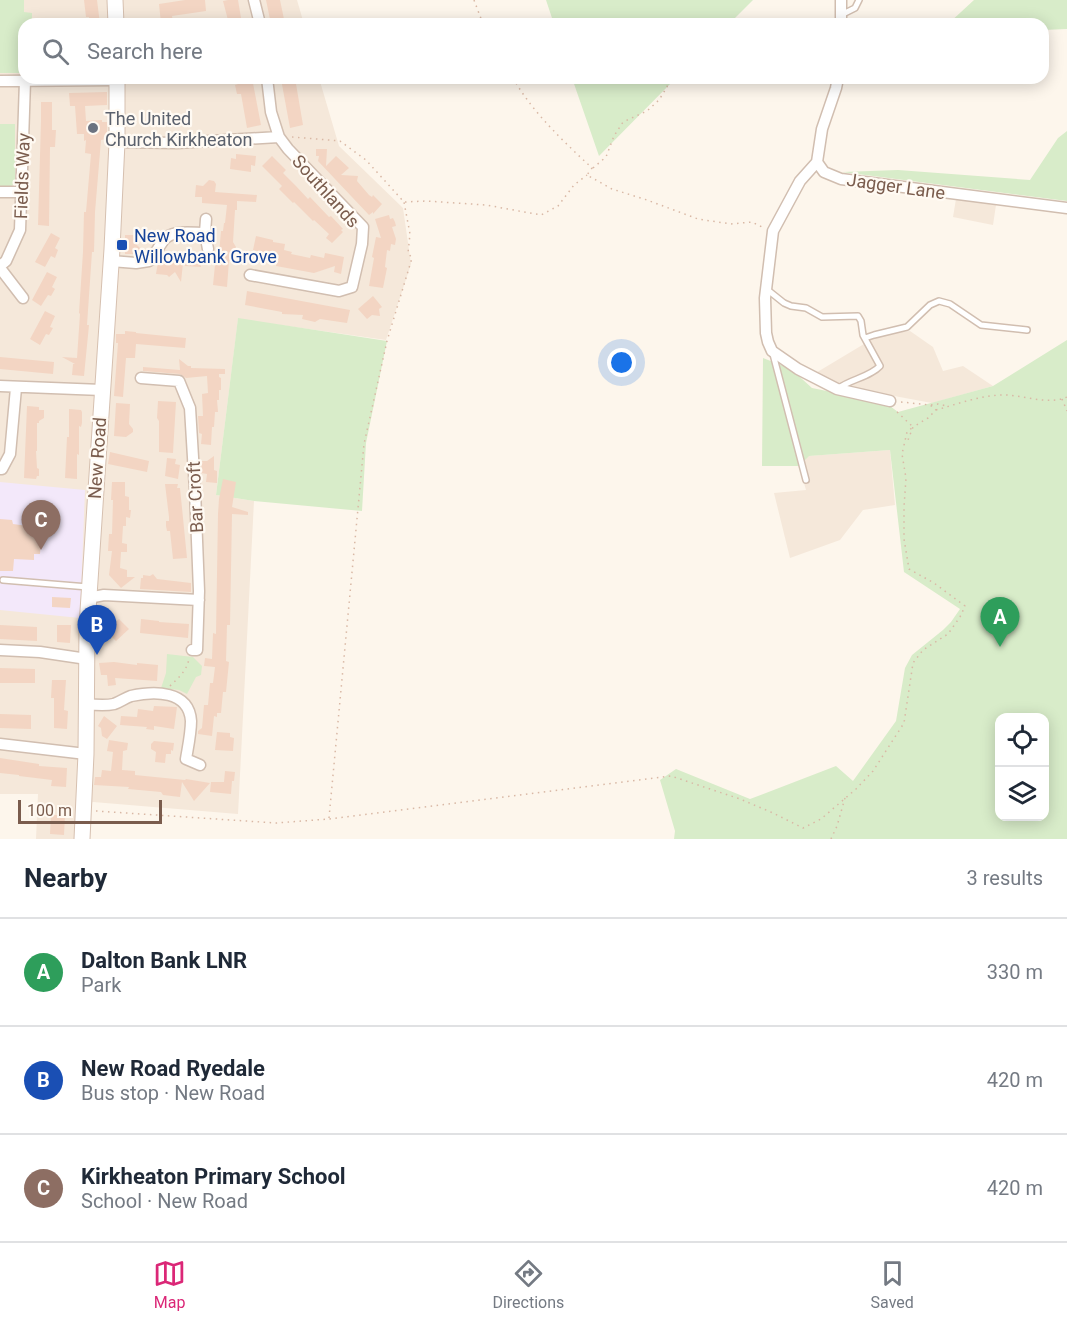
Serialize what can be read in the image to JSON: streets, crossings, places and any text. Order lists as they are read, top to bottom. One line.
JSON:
{"streets":{"street":["Fields Way","Jagger Lane","Southlands","New Road","Bar Croft"]},"places":{"other":["The United Church Kirkheaton"],"transit":["New Road Willowbank Grove"]},"scale_bar":"100 m","page":{"search":"Search here","pins":["C","A","B"],"scale":"100 m","heading":["Nearby","3 results"],"list":[{"mark":"A","name":"Dalton Bank LNR","note":"Park","value":"330 m"},{"mark":"B","name":"New Road Ryedale","note":"Bus stop · New Road","value":"420 m"},{"mark":"C","name":"Kirkheaton Primary School","note":"School · New Road","value":"420 m"}],"nav":["Map","Directions","Saved"]}}
